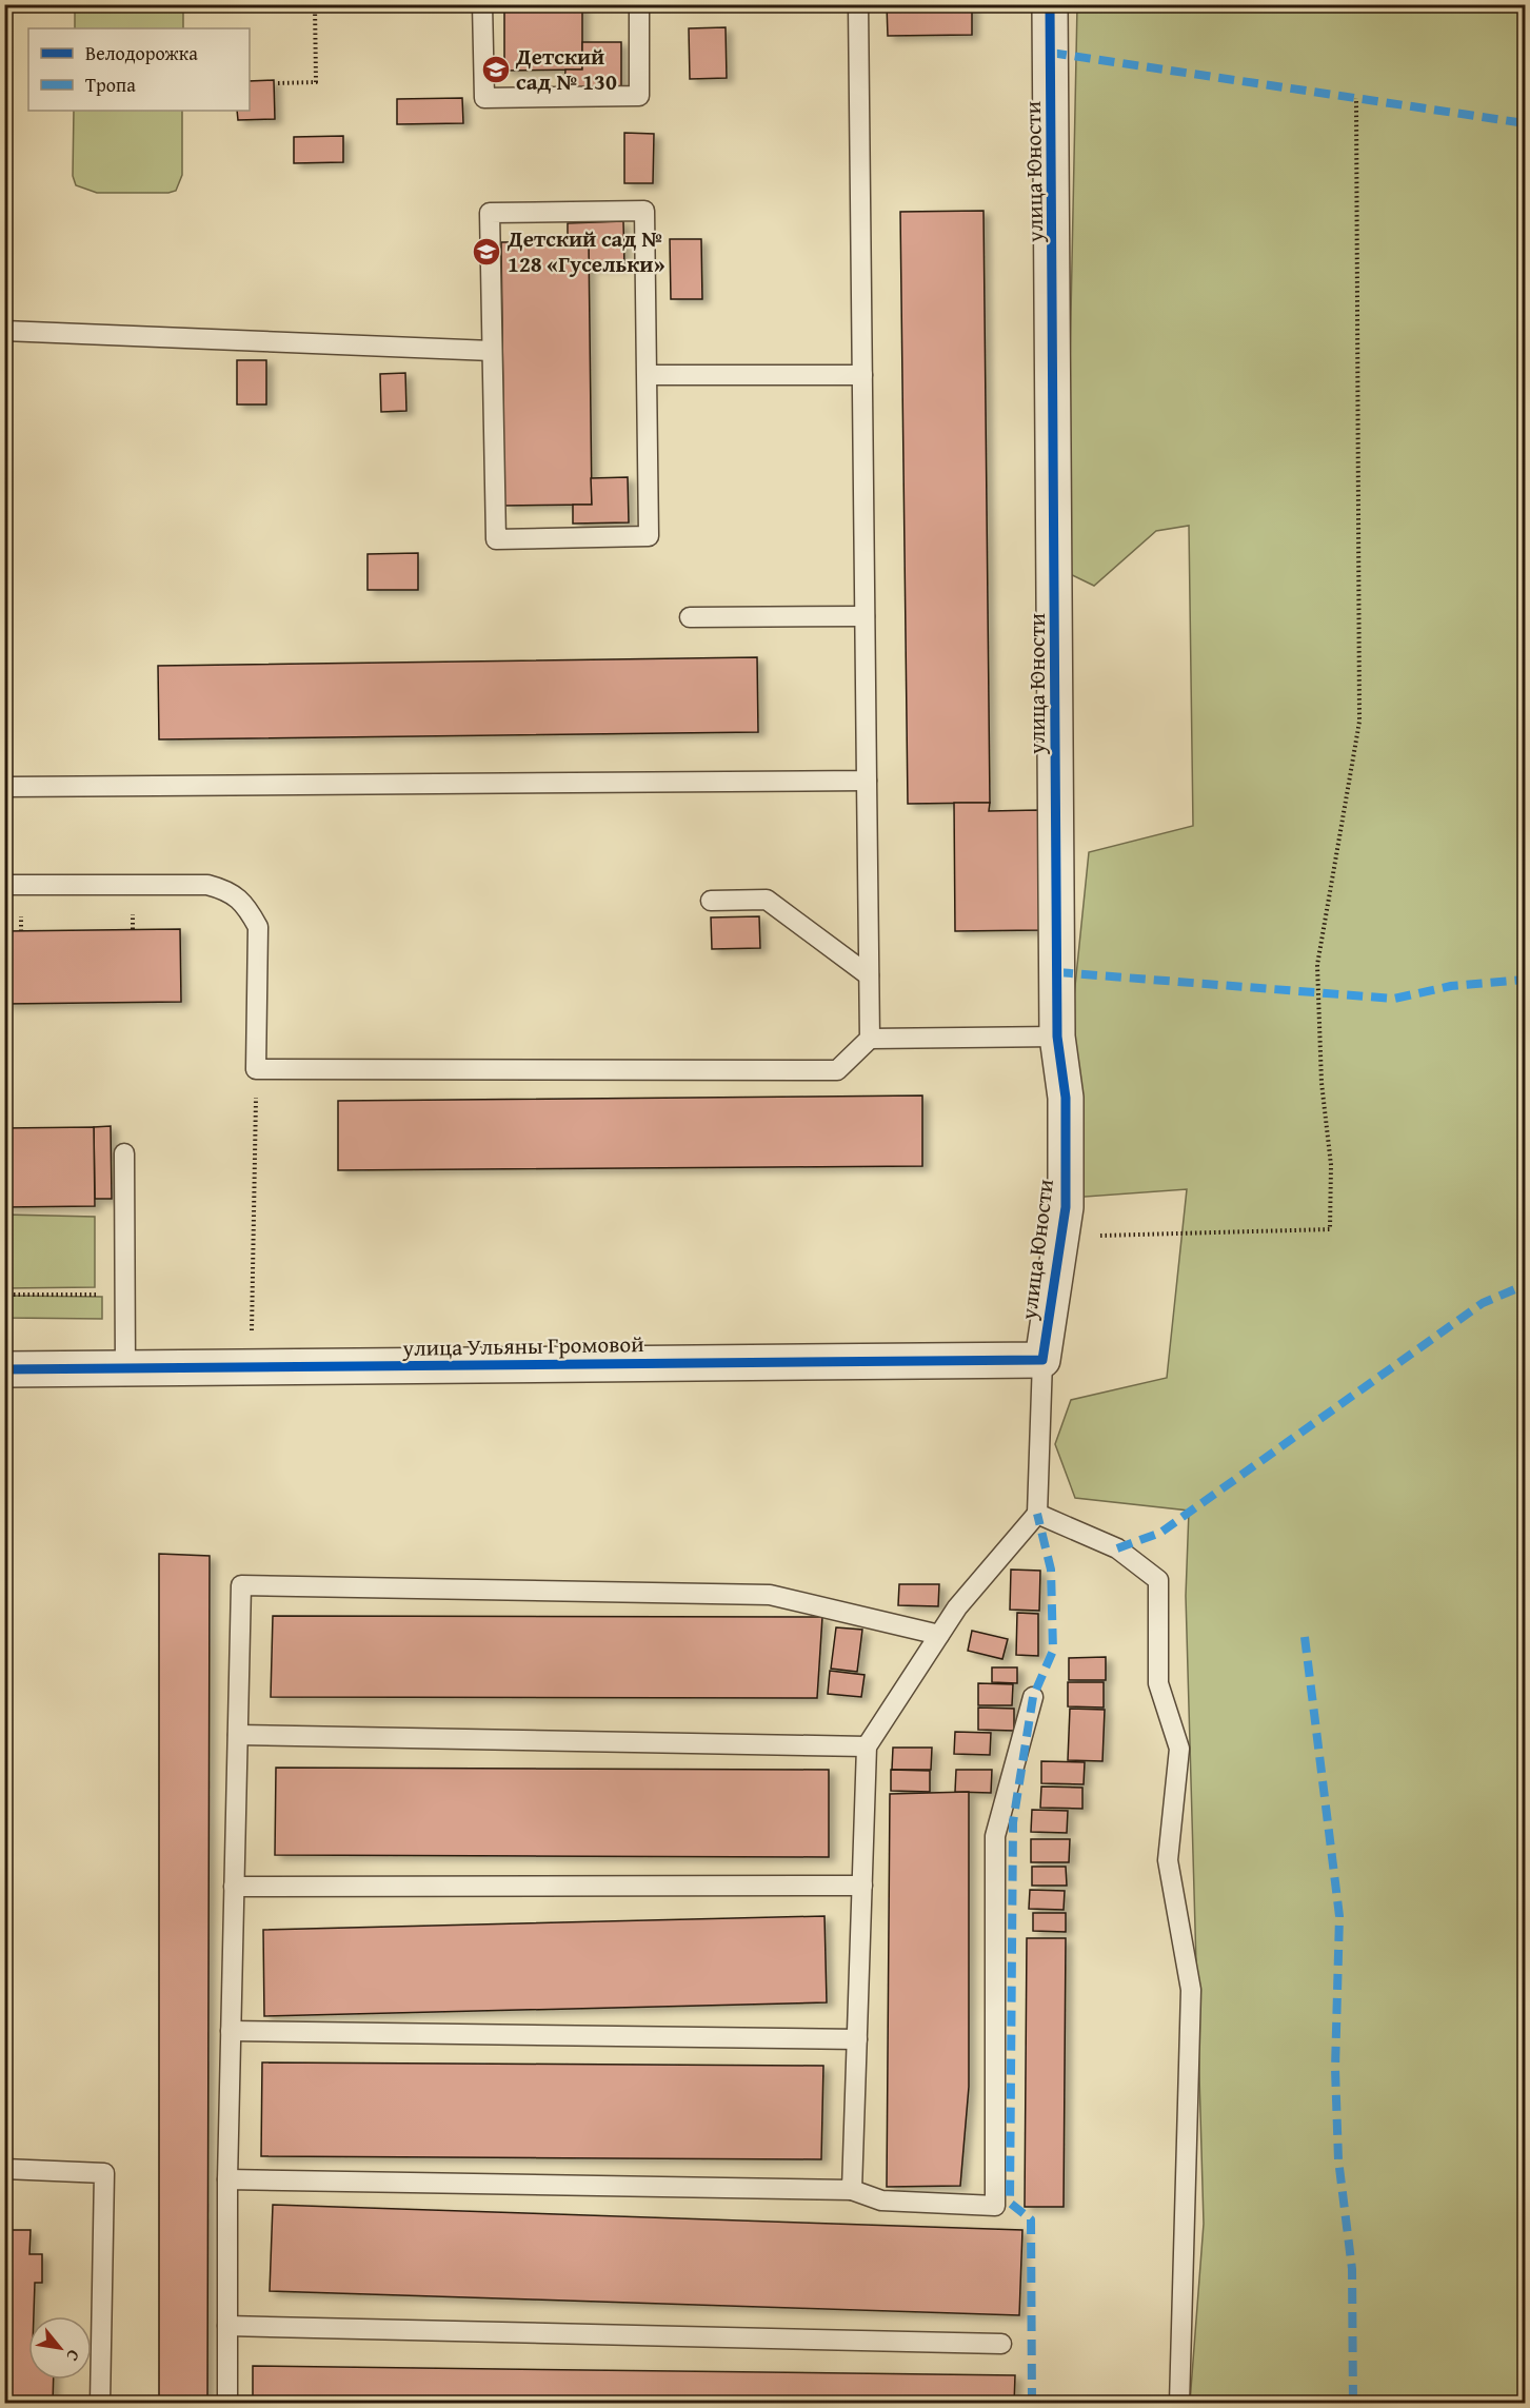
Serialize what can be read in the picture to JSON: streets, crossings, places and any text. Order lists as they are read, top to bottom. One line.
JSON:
{"streets":{"street":["улица Юности","улица Ульяны Громовой"]},"crossings":[["улица Юности","улица Ульяны Громовой"]],"places":{"school or university":["Детский сад № 130","Детский сад № 128 «Гусельки»"]},"legend":["Велодорожка","Тропа"],"north":"bottom right"}
